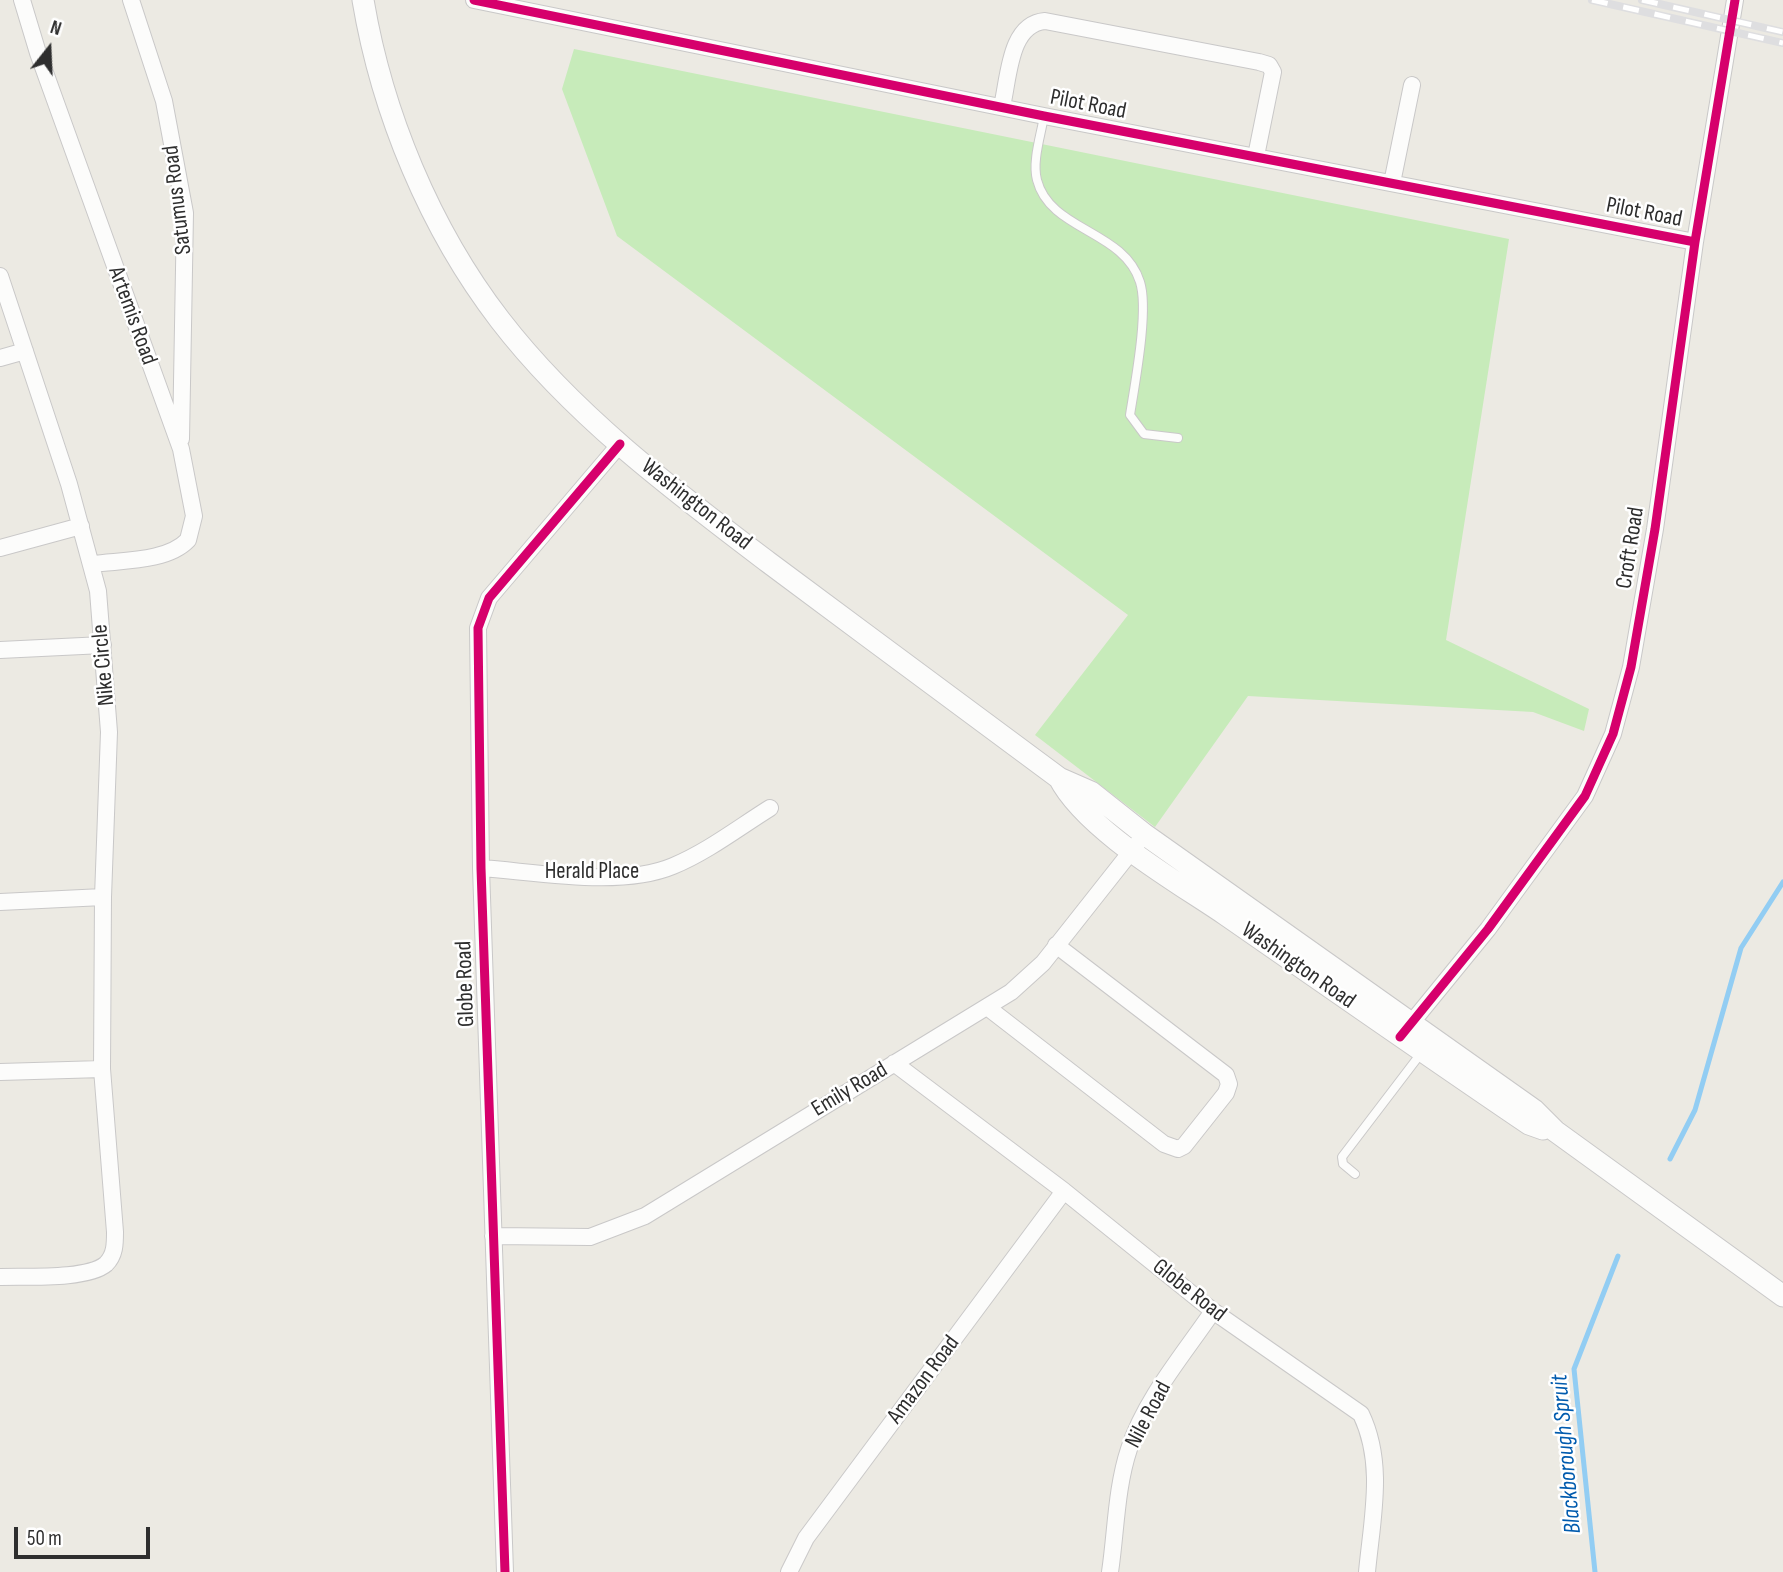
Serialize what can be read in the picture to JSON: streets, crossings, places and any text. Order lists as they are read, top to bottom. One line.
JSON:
{"streets":{"main road":["Washington Road"],"street":["Pilot Road","Satumus Road","Artemis Road","Croft Road","Nike Circle","Herald Place","Globe Road","Emily Road","Amazon Road","Nile Road"]},"crossings":[["Pilot Road","Croft Road"],["Satumus Road","Artemis Road"],["Artemis Road","Nike Circle"],["Washington Road","Croft Road"],["Washington Road","Globe Road"],["Washington Road","Emily Road"],["Herald Place","Globe Road"],["Globe Road","Emily Road"],["Globe Road","Amazon Road"],["Globe Road","Nile Road"]],"water":["Blackborough Spruit"],"scale_bar":"50 m","north":"top"}
